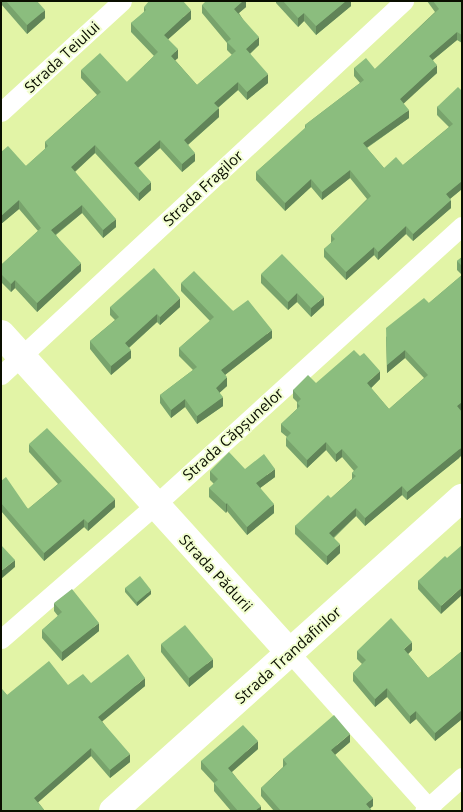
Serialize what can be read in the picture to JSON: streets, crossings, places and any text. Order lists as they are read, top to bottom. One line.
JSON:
{"streets":{"street":["Strada Teiului","Strada Fragilor","Strada Căpșunelor","Strada Pădurii","Strada Trandafirilor"]},"crossings":[["Strada Fragilor","Strada Pădurii"],["Strada Căpșunelor","Strada Pădurii"],["Strada Pădurii","Strada Trandafirilor"]]}
